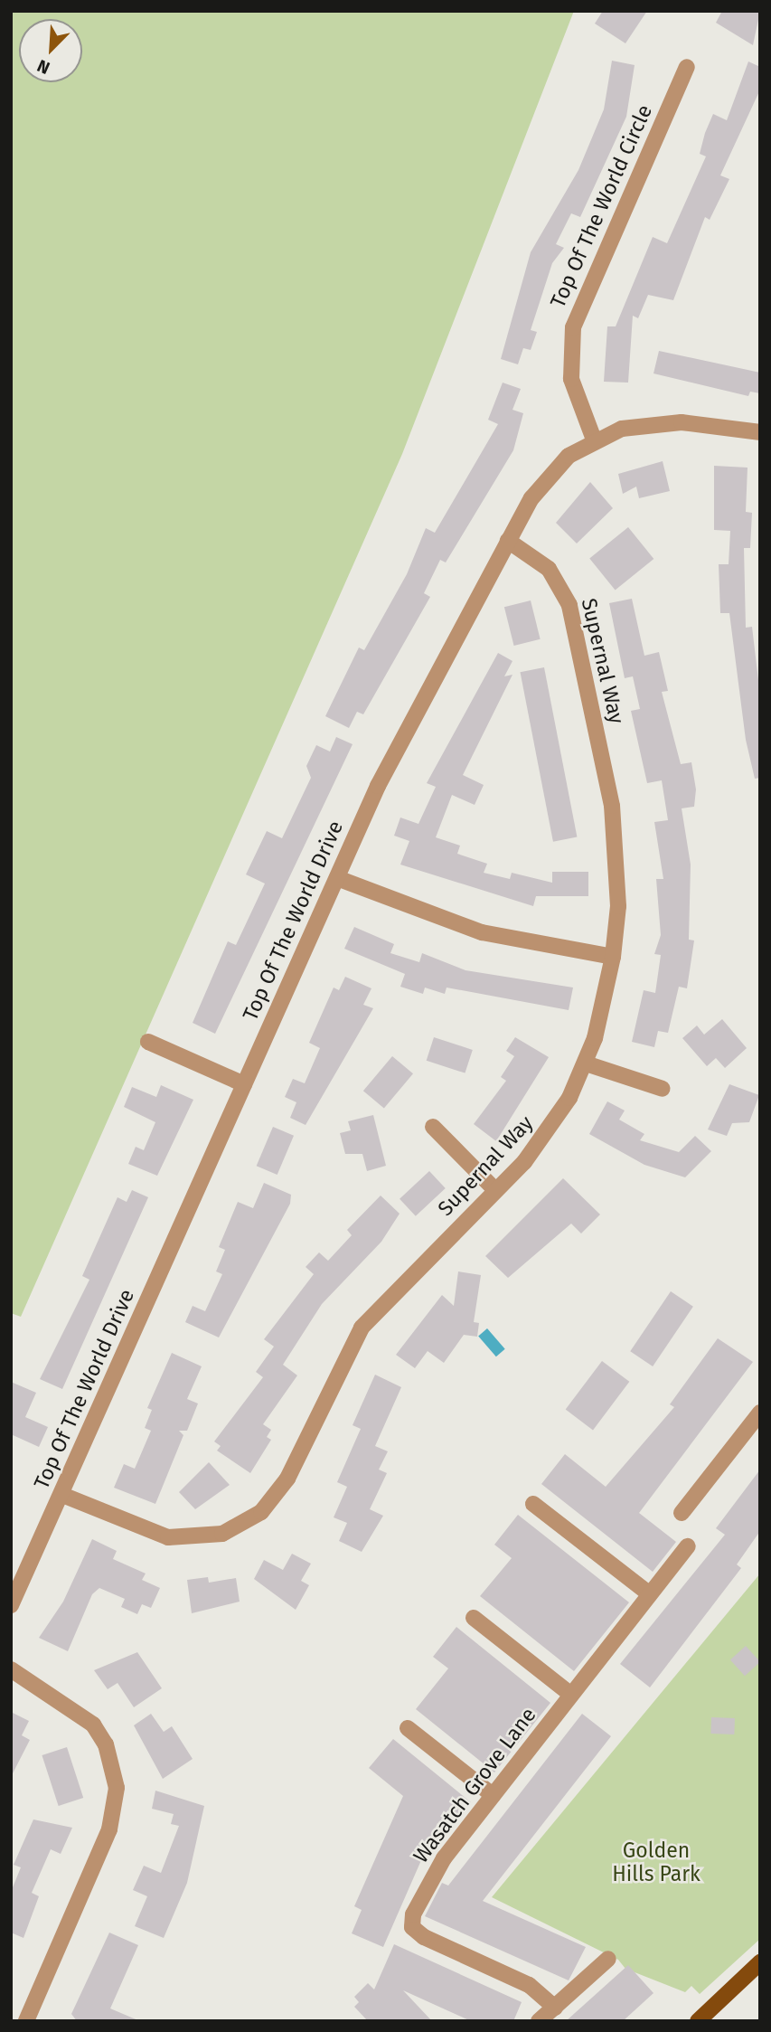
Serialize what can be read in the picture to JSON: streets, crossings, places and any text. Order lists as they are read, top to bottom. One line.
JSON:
{"streets":{"street":["Top Of The World Circle","Supernal Way","Top Of The World Drive","Wasatch Grove Lane"]},"crossings":[["Top Of The World Circle","Top Of The World Drive"],["Supernal Way","Top Of The World Drive"]],"parks":["Golden Hills Park"],"north":"bottom left"}
